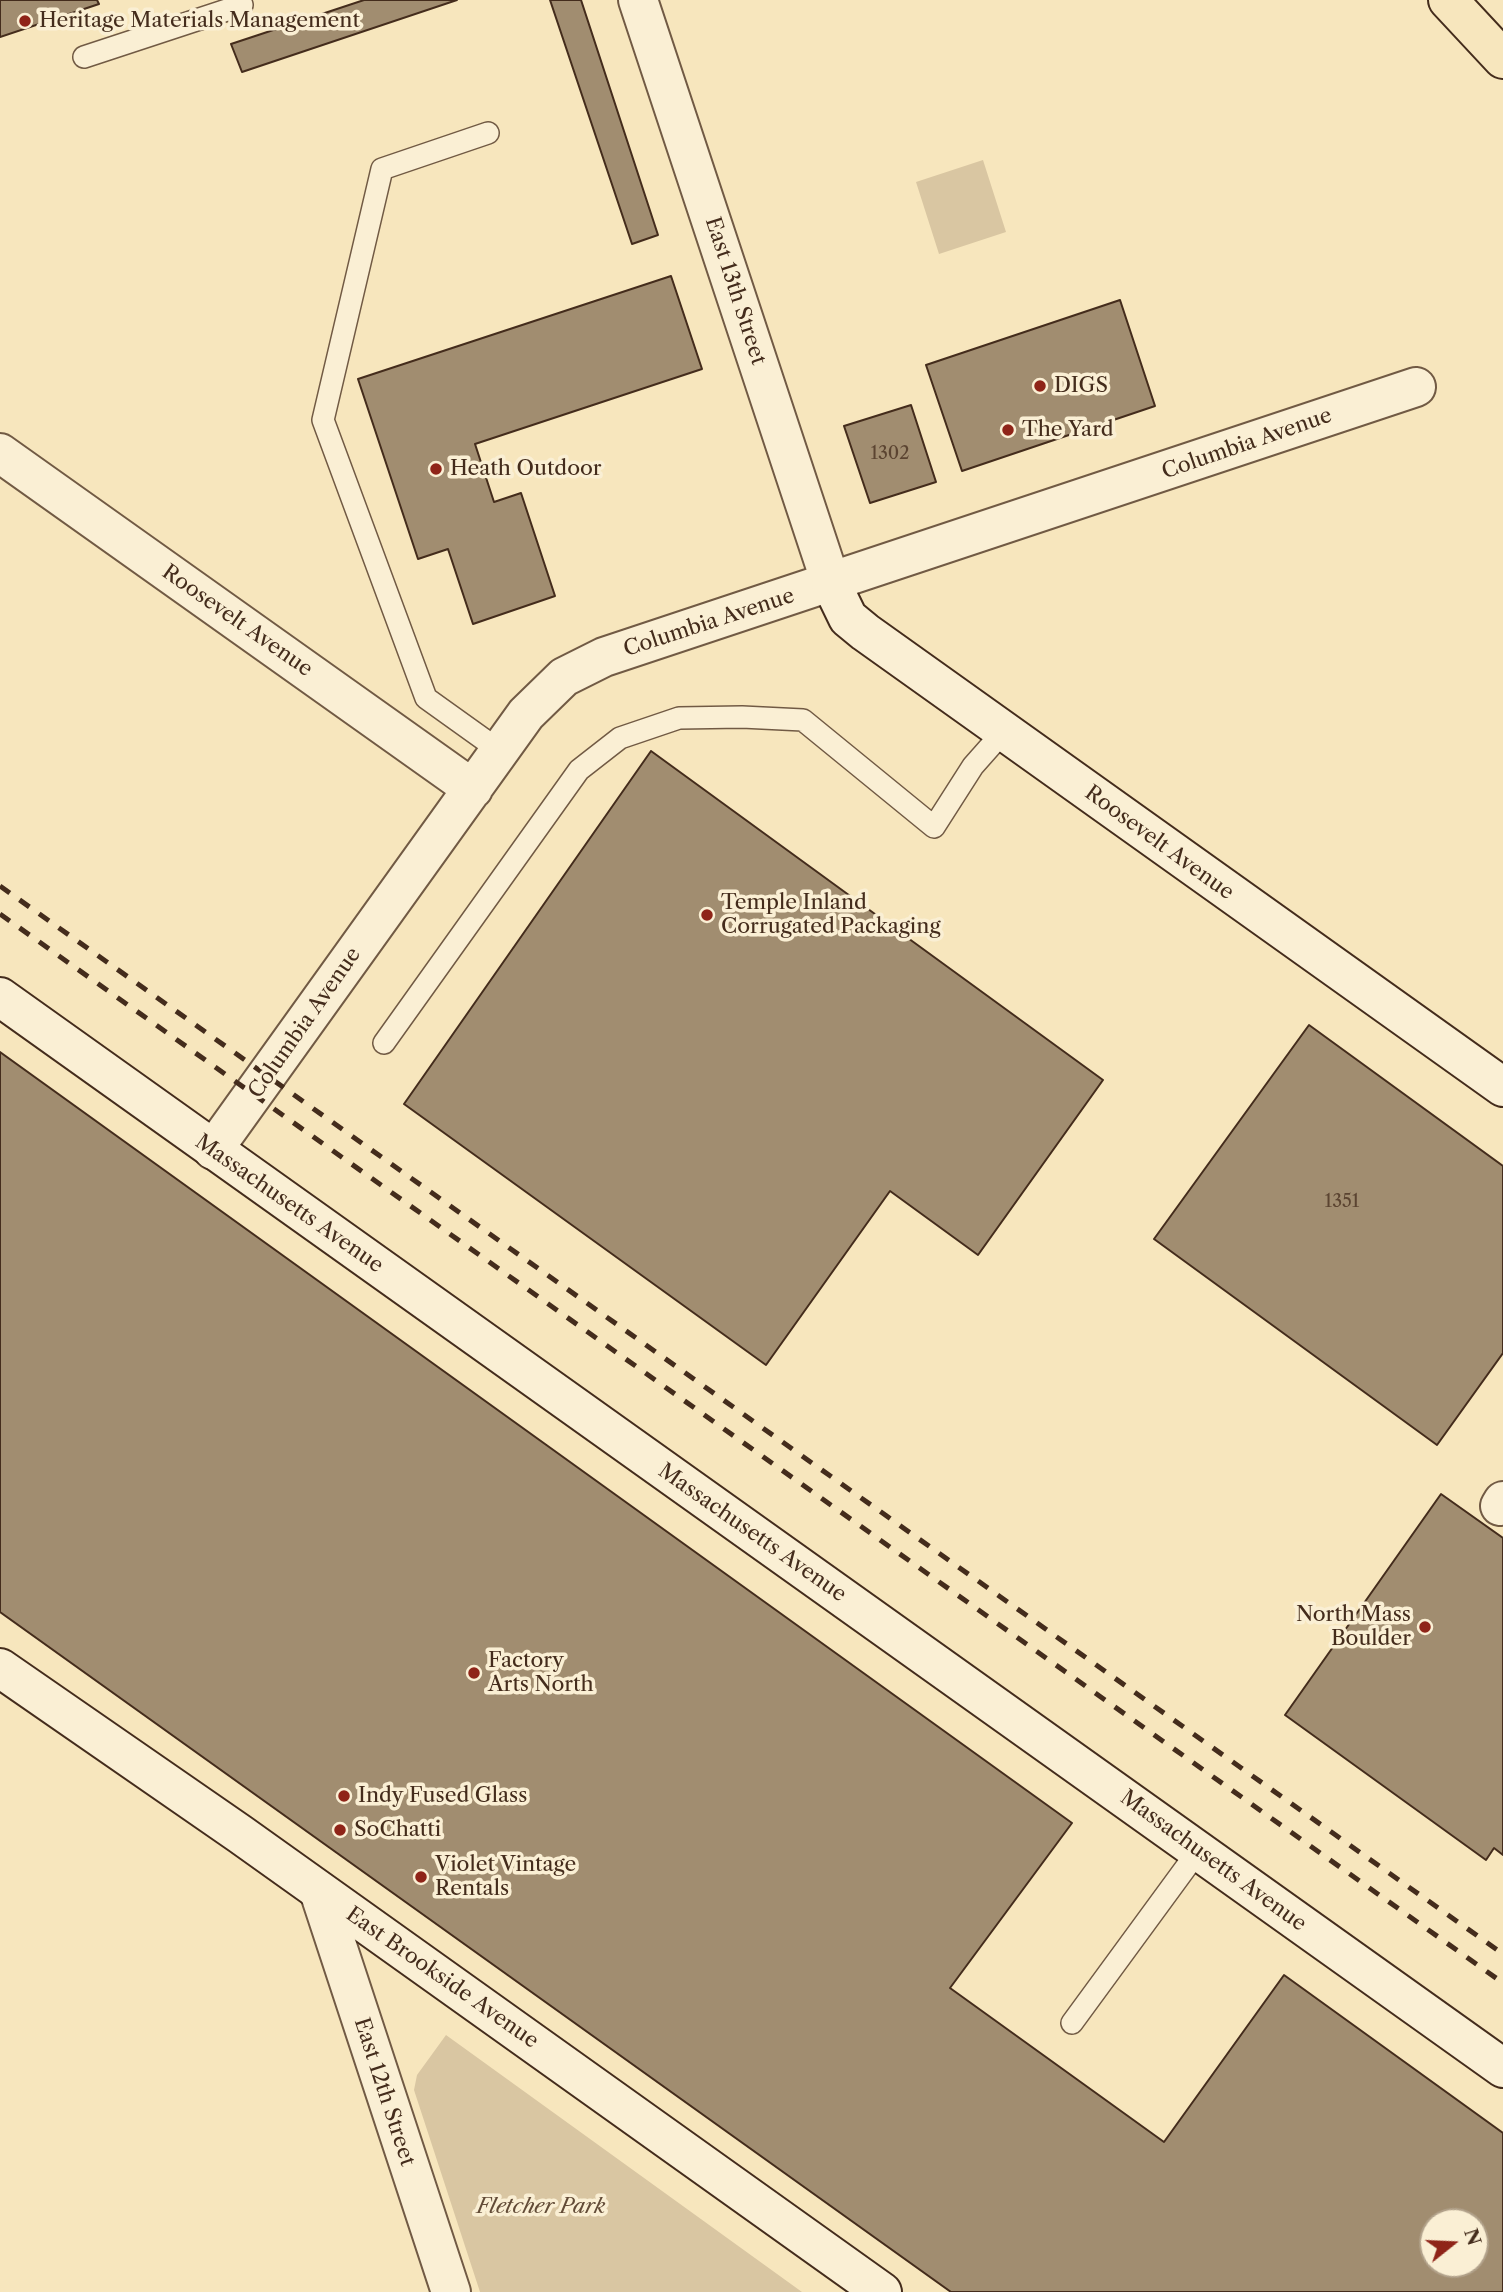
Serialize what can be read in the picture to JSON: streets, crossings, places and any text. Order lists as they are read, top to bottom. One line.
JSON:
{"streets":{"street":["East 13th Street","Columbia Avenue","Roosevelt Avenue","Massachusetts Avenue","East Brookside Avenue","East 12th Street"]},"crossings":[["East 13th Street","Columbia Avenue"],["East 13th Street","Roosevelt Avenue"],["Columbia Avenue","Roosevelt Avenue"],["Columbia Avenue","Massachusetts Avenue"],["East Brookside Avenue","East 12th Street"]],"parks":["Fletcher Park"],"places":["Heritage Materials Management","DIGS","The Yard","Heath Outdoor","Temple Inland Corrugated Packaging","North Mass Boulder","Factory Arts North","Indy Fused Glass","SoChatti","Violet Vintage Rentals"],"house_numbers":["1302","1351"],"north":"right"}
